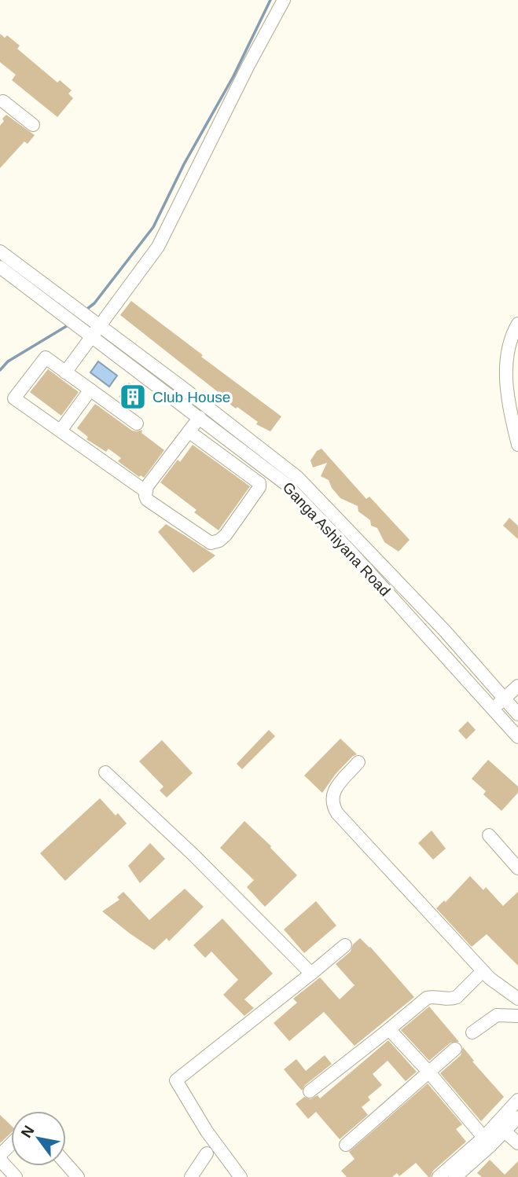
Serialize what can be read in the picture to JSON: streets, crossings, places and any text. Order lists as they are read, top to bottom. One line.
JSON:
{"streets":{"street":["Ganga Ashiyana Road"]},"places":{"building":["Club House"]},"north":"top left"}
